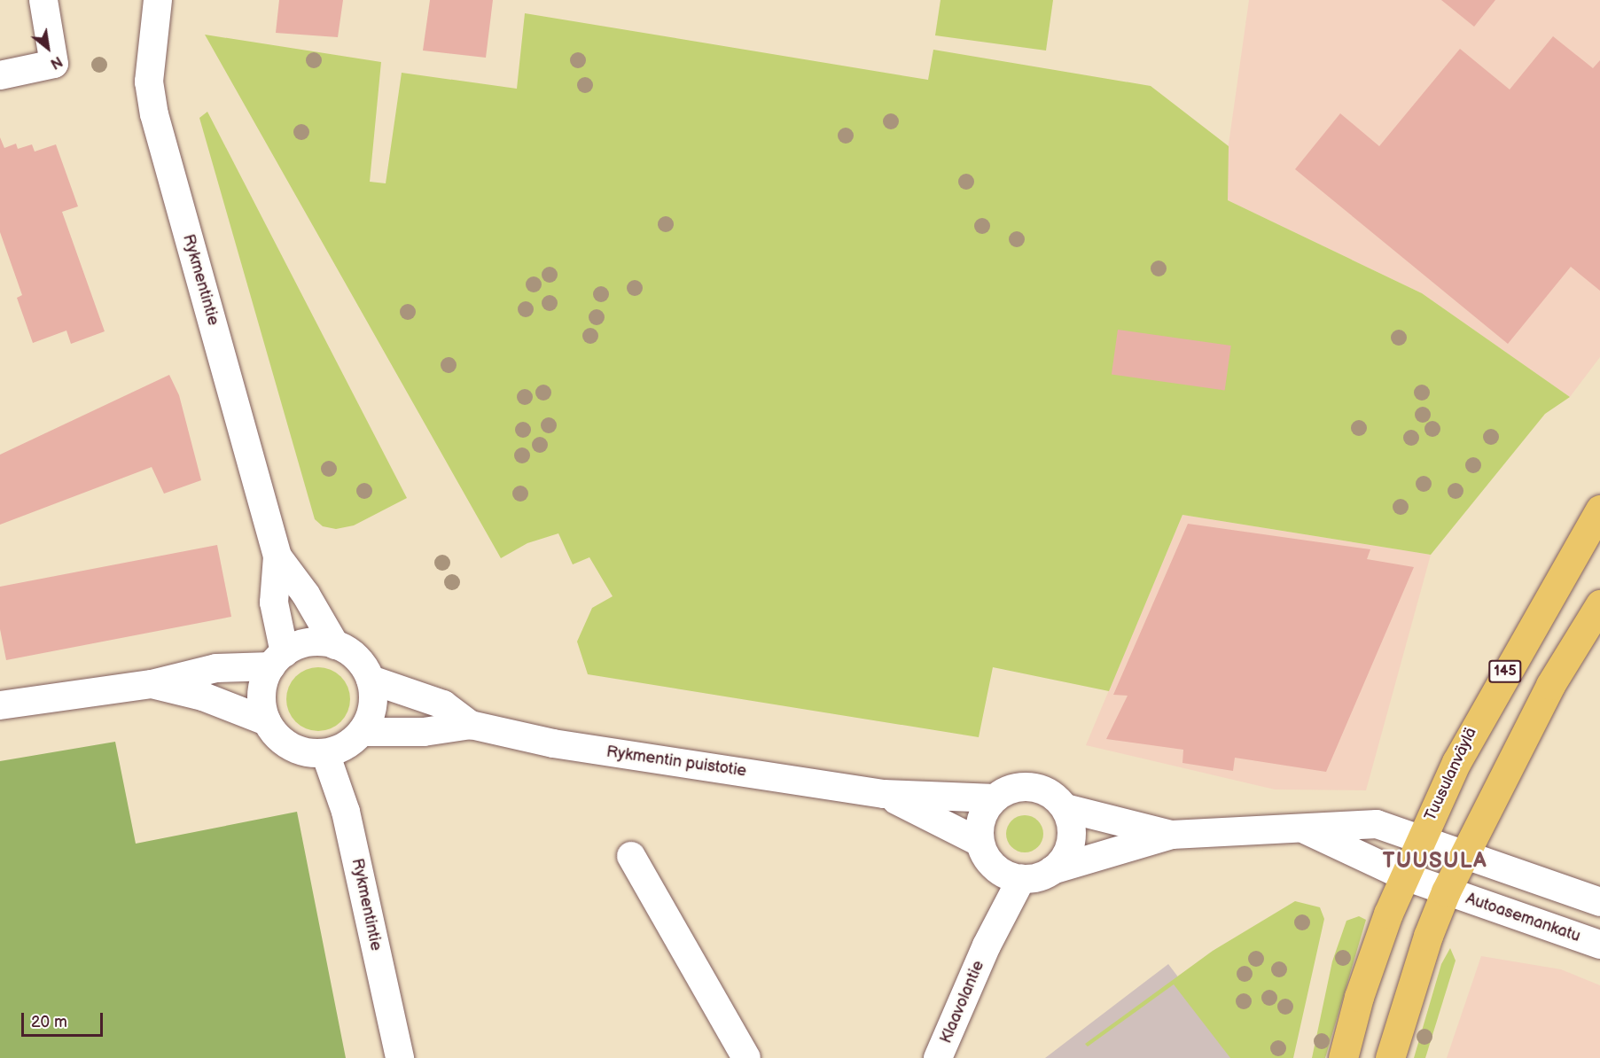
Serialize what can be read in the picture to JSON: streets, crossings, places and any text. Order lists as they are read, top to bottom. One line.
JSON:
{"streets":{"main road":["145","Tuusulanväylä"],"street":["Rykmentintie","Rykmentin puistotie","Autoasemankatu","Klaavolantie"]},"crossings":[["Rykmentintie","Rykmentin puistotie"],["Rykmentin puistotie","Klaavolantie"]],"districts":["TUUSULA"],"scale_bar":"20 m","north":"bottom right"}
